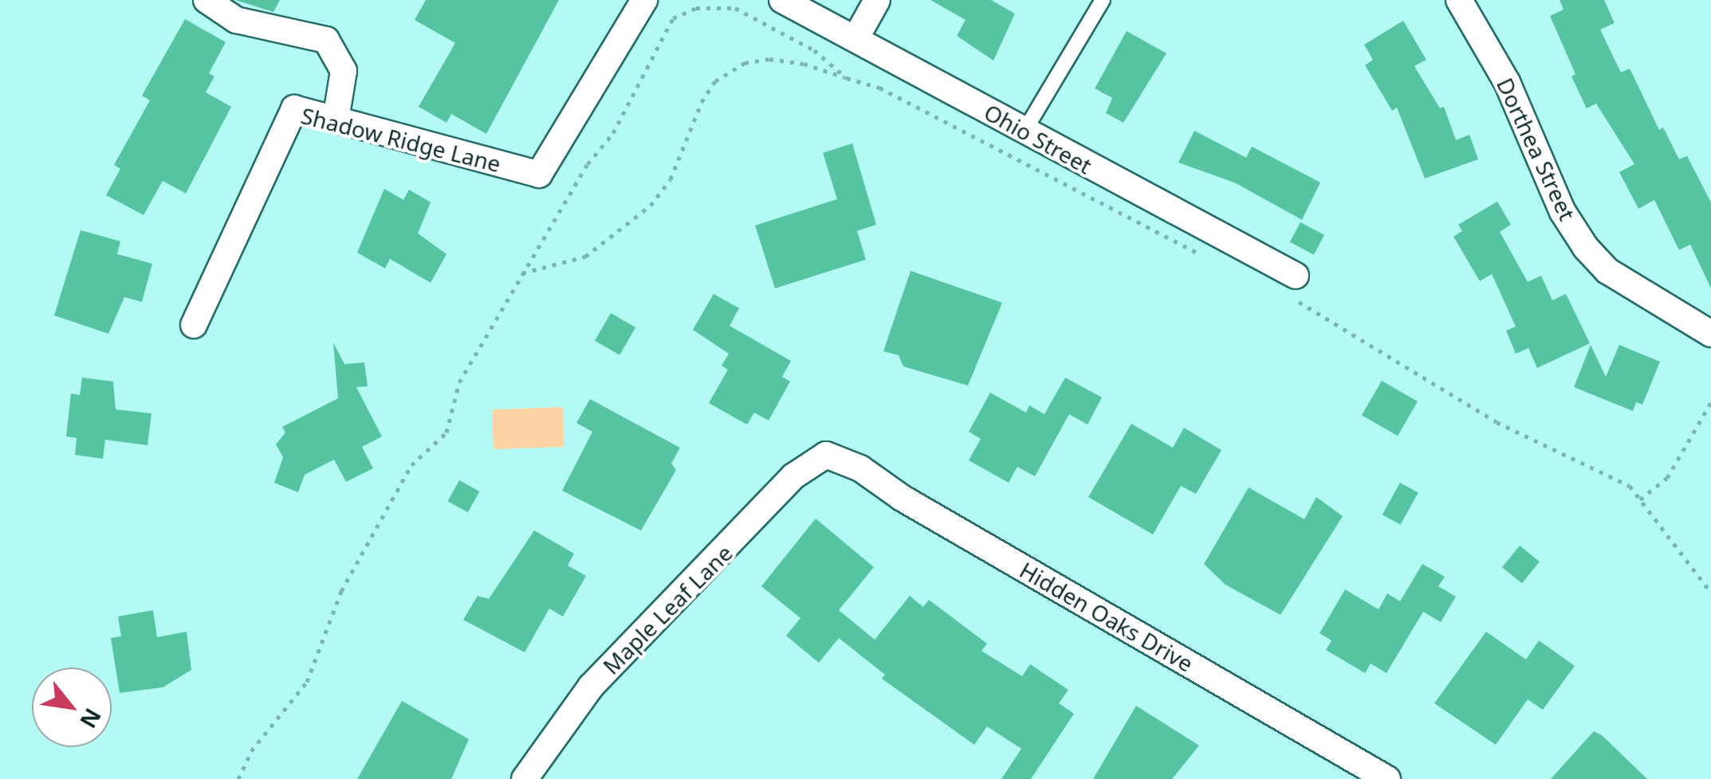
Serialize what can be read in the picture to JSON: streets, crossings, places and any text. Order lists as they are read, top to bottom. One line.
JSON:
{"streets":{"street":["Ohio Street","Shadow Ridge Lane","Dorthea Street","Maple Leaf Lane","Hidden Oaks Drive"]},"crossings":[["Maple Leaf Lane","Hidden Oaks Drive"]],"north":"bottom right"}
